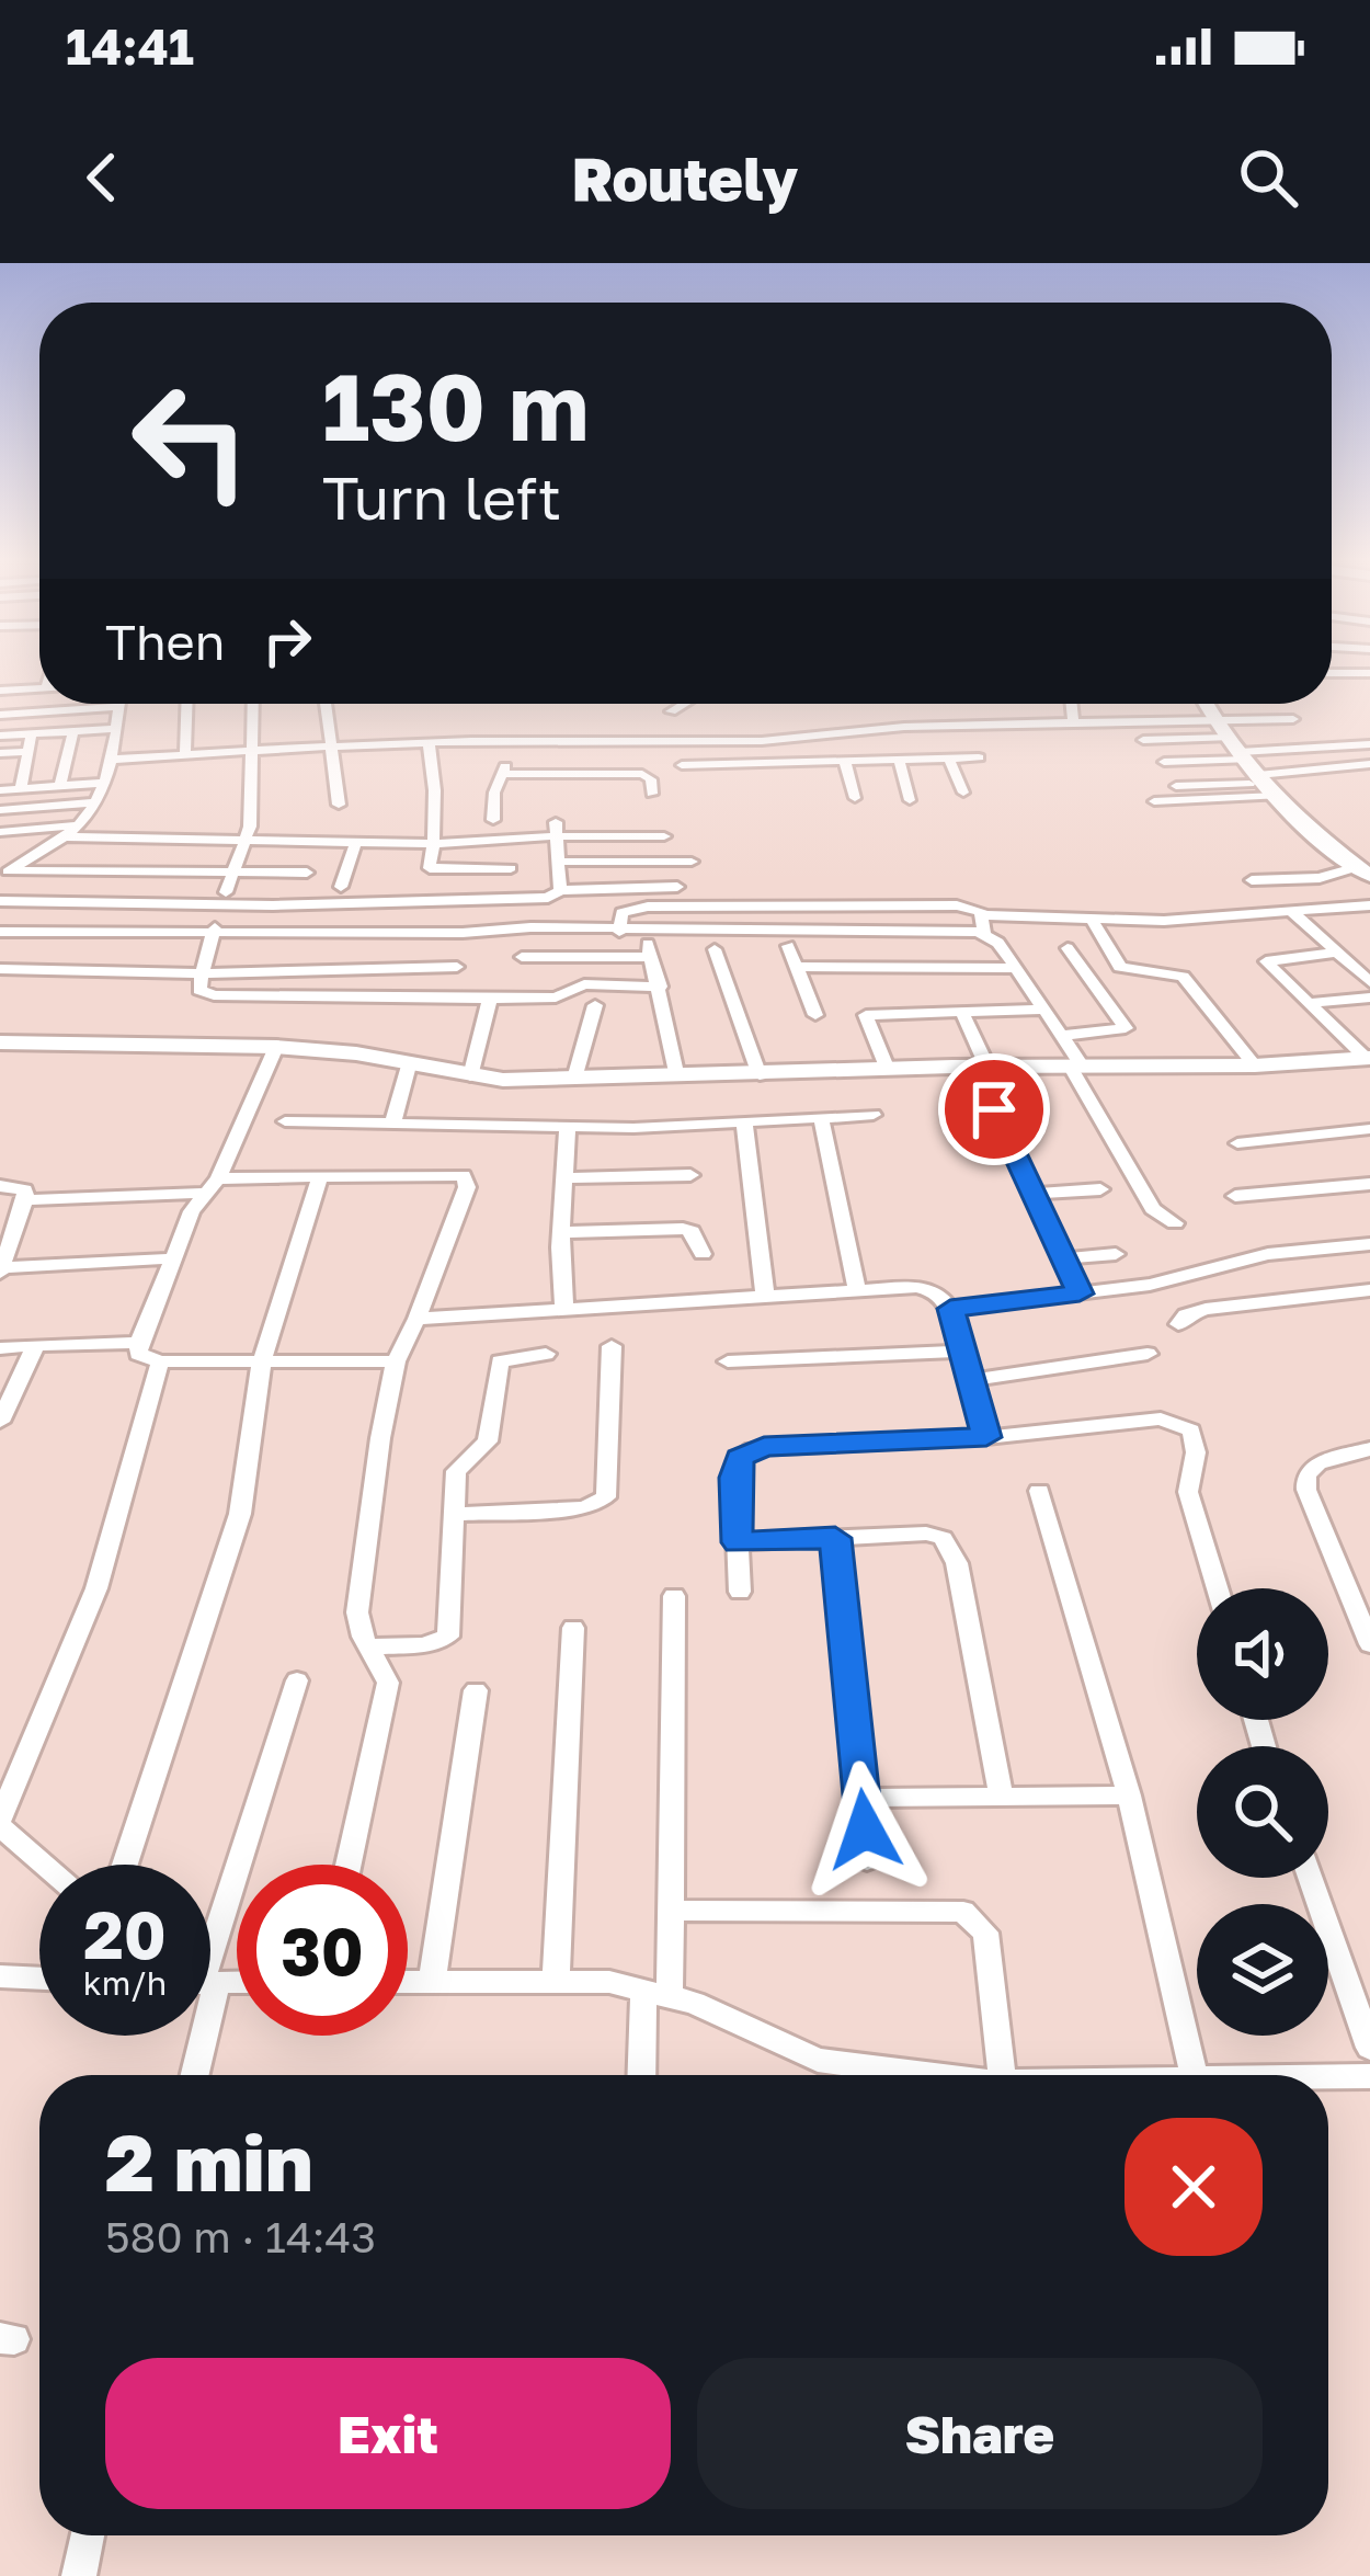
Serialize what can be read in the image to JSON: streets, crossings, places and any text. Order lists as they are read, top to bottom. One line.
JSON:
{"page":{"status":"14:41","header":"Routely","turn":["130 m","Turn left"],"then":"Then","speed":"20 km/h","limit":"30","heading":["2 min","580 m · 14:43"],"buttons":["Exit","Share"]}}
